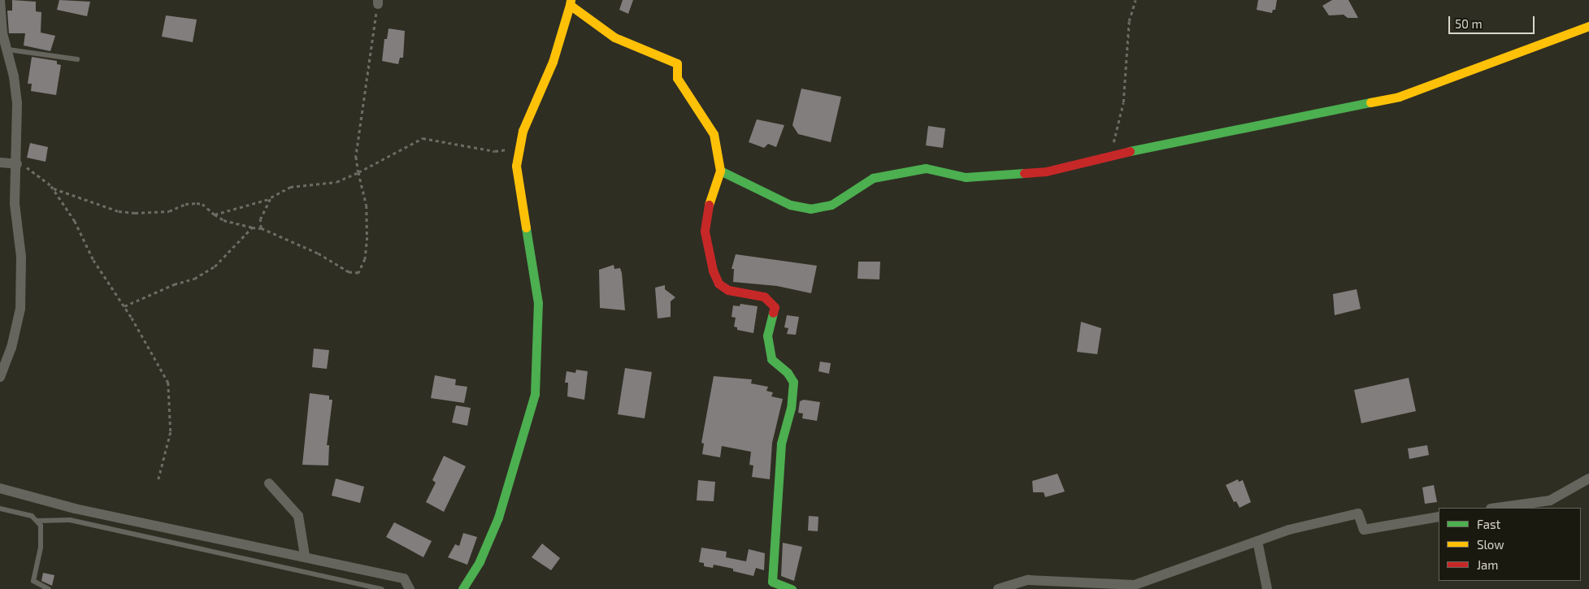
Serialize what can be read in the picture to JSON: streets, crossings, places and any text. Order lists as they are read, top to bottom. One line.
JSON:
{"legend":["Fast","Slow","Jam"],"scale_bar":"50 m"}
